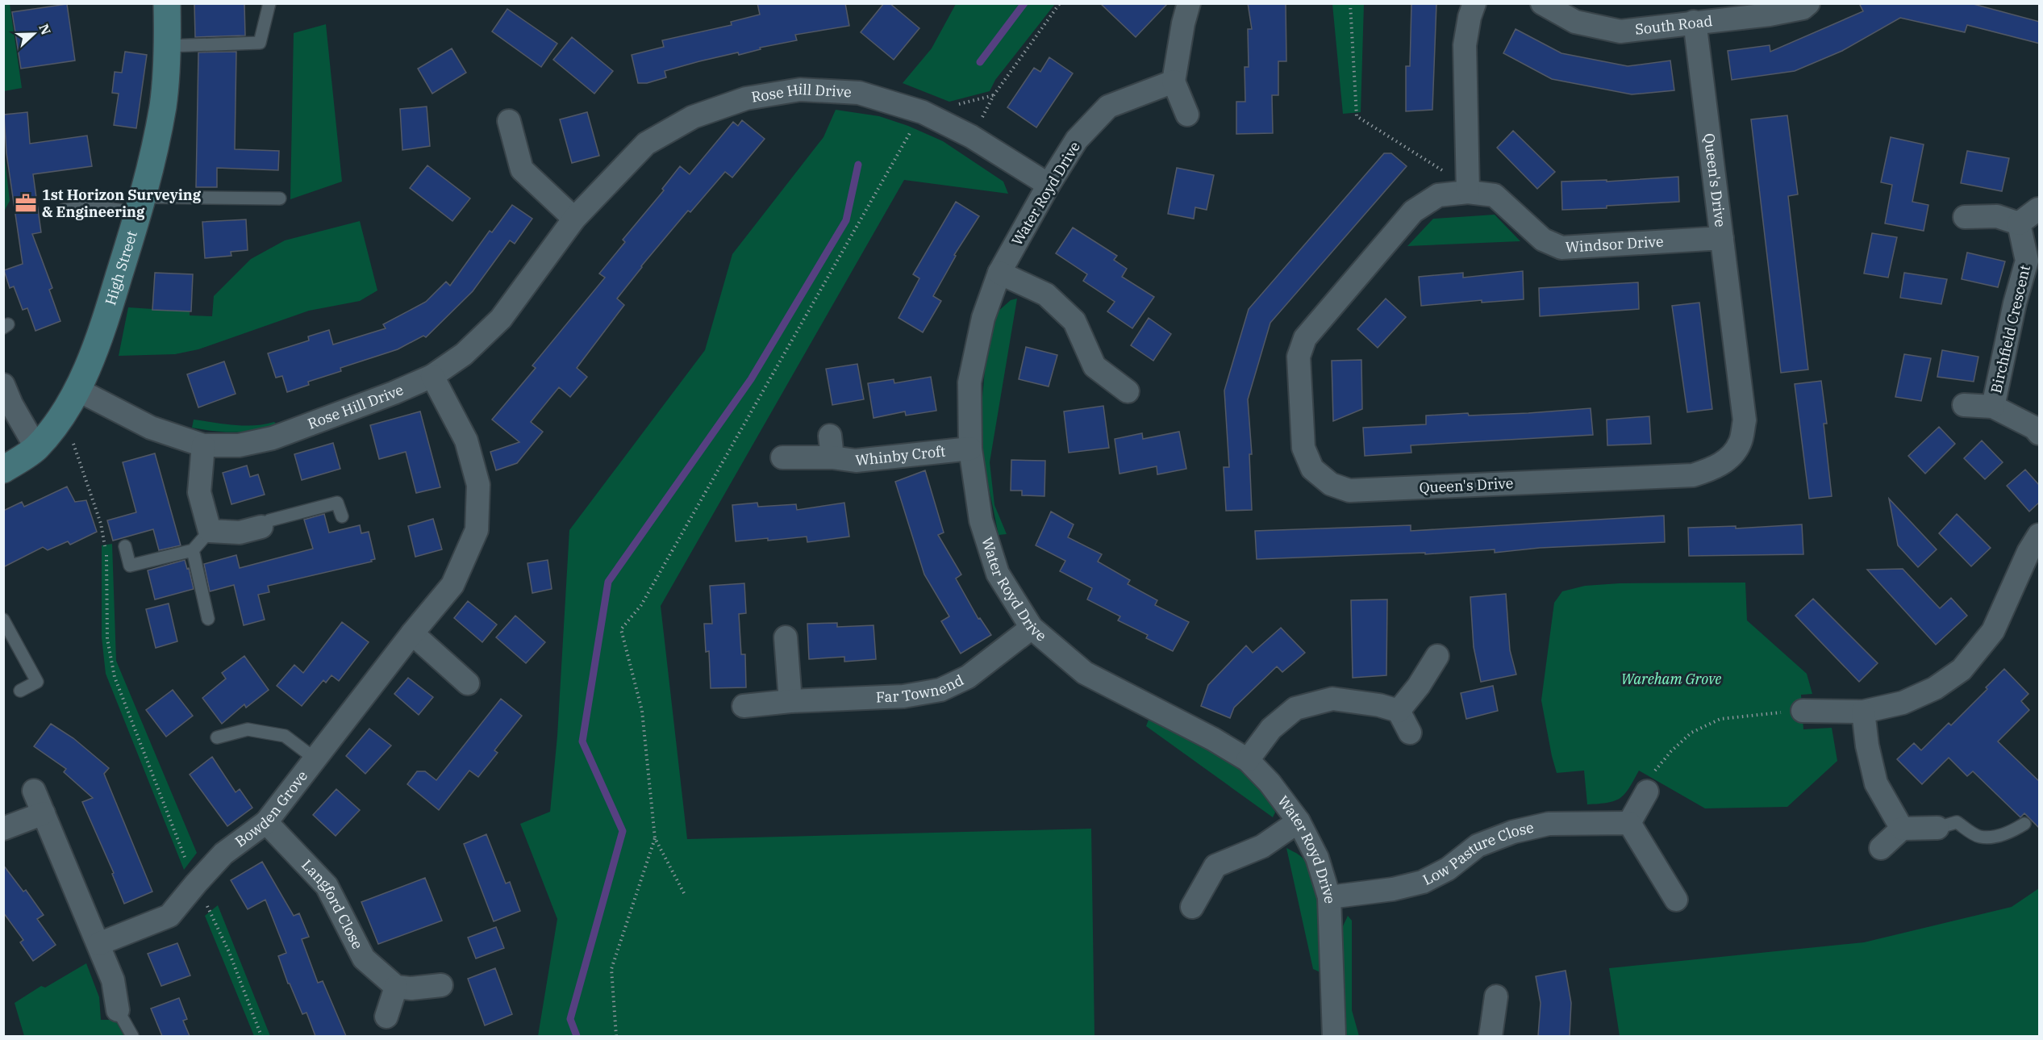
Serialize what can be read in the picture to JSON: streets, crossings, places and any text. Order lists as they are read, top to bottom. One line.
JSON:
{"streets":{"main road":["High Street"],"street":["South Road","Rose Hill Drive","Queen's Drive","Water Royd Drive","Windsor Drive","Birchfield Crescent","Whinby Croft","Far Townend","Bowden Grove","Low Pasture Close","Langford Close"]},"crossings":[["South Road","Queen's Drive"],["Rose Hill Drive","Water Royd Drive"],["Rose Hill Drive","High Street"],["Rose Hill Drive","Bowden Grove"],["Queen's Drive","Windsor Drive"],["Water Royd Drive","Whinby Croft"],["Water Royd Drive","Far Townend"],["Water Royd Drive","Low Pasture Close"],["Bowden Grove","Langford Close"]],"parks":["Wareham Grove"],"places":{"office":["1st Horizon Surveying & Engineering"]},"north":"right"}
